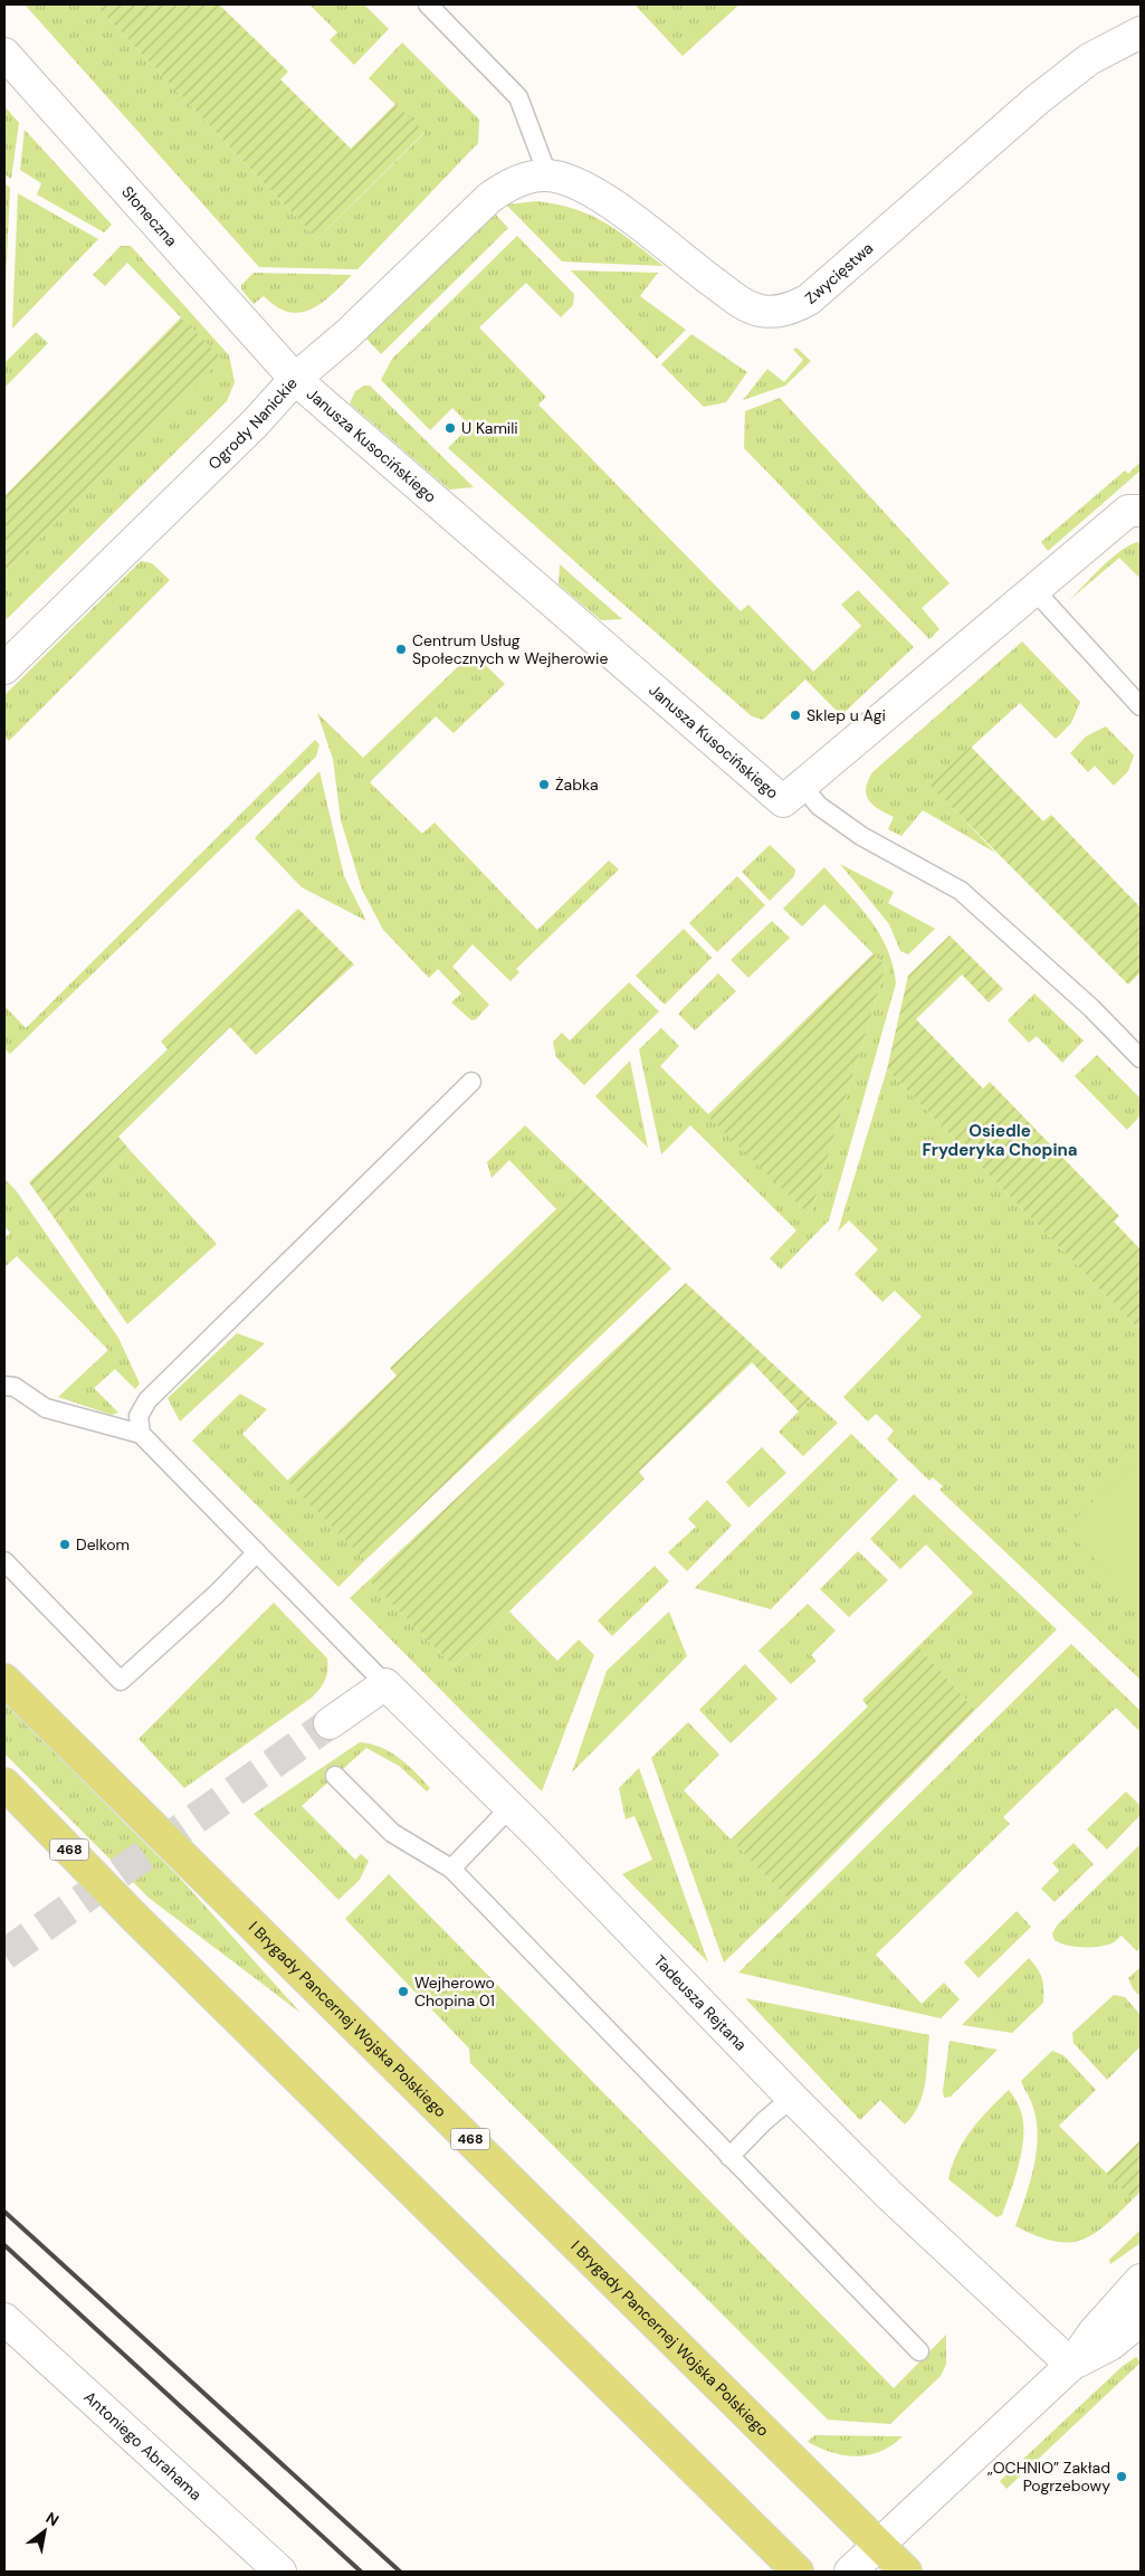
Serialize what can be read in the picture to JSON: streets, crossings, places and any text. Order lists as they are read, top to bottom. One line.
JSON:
{"streets":{"main road":["468","I Brygady Pancernej Wojska Polskiego"],"street":["Słoneczna","Zwycięstwa","Ogrody Nanickie","Janusza Kusocińskiego","Tadeusza Rejtana","Antoniego Abrahama"]},"crossings":[["Słoneczna","Ogrody Nanickie"],["Słoneczna","Janusza Kusocińskiego"],["Zwycięstwa","Ogrody Nanickie"],["Ogrody Nanickie","Janusza Kusocińskiego"]],"districts":["Osiedle Fryderyka Chopina"],"places":["U Kamili","Centrum Usług Społecznych w Wejherowie","Sklep u Agi","Żabka","Delkom","Wejherowo Chopina 01","„OCHNIO” Zakład Pogrzebowy"],"north":"top right"}
